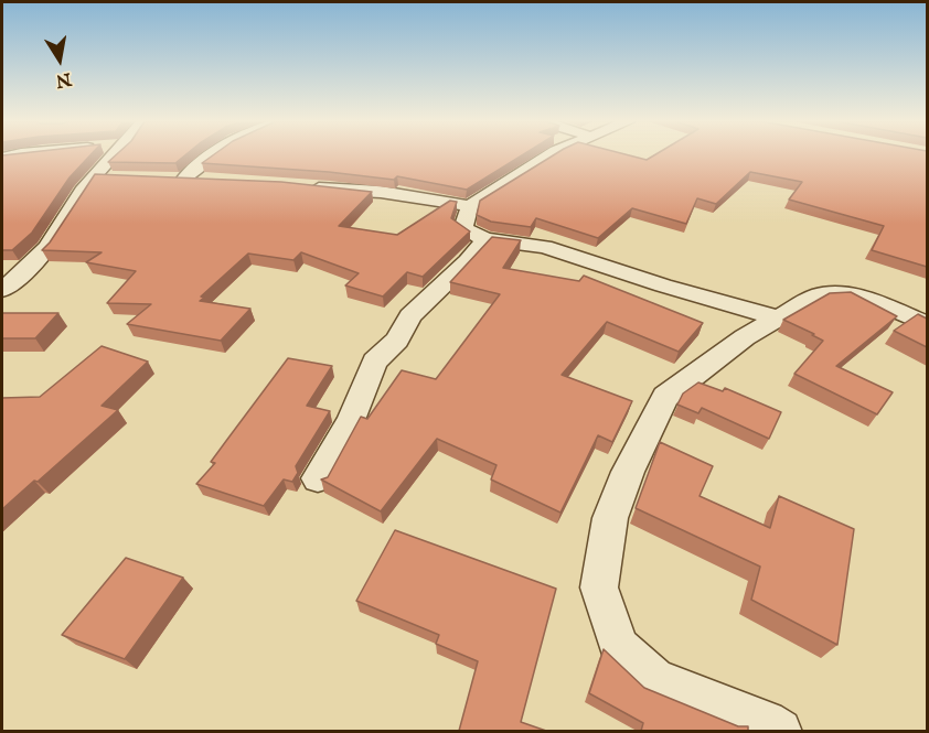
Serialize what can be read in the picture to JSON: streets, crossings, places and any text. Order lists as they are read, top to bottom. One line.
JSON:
{"north":"bottom"}
